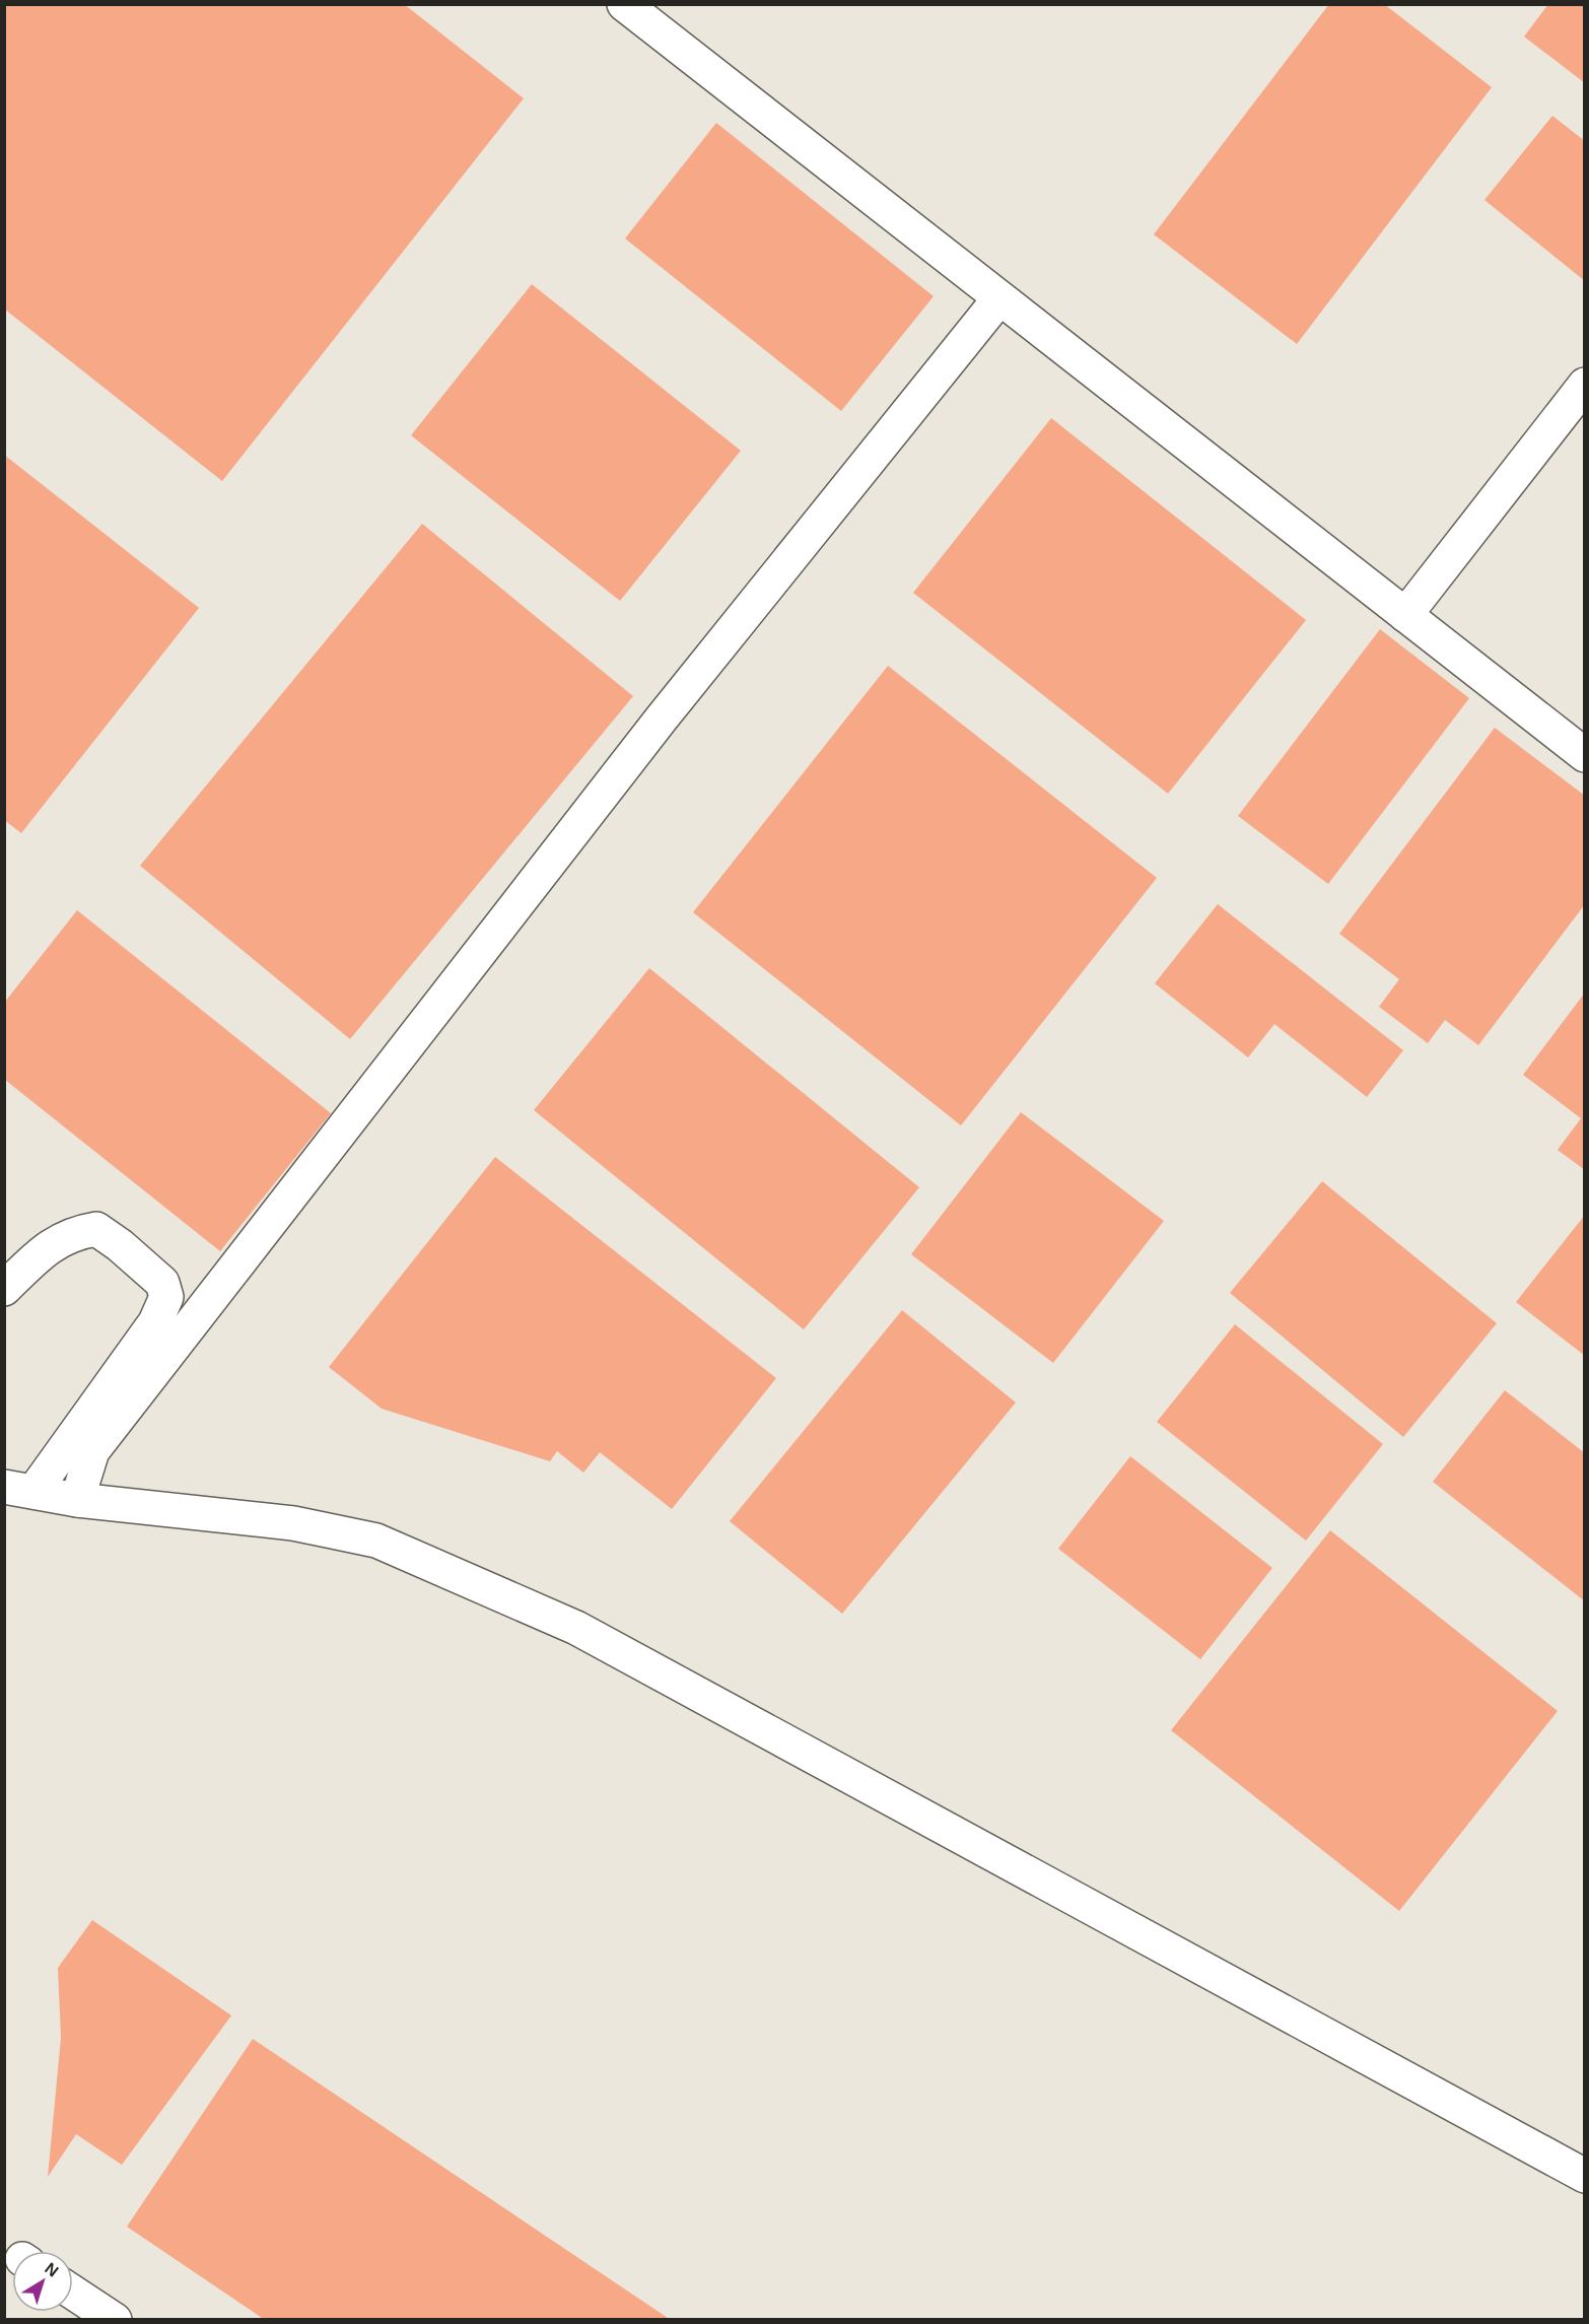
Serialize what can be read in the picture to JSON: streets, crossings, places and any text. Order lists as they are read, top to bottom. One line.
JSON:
{"north":"top right"}
